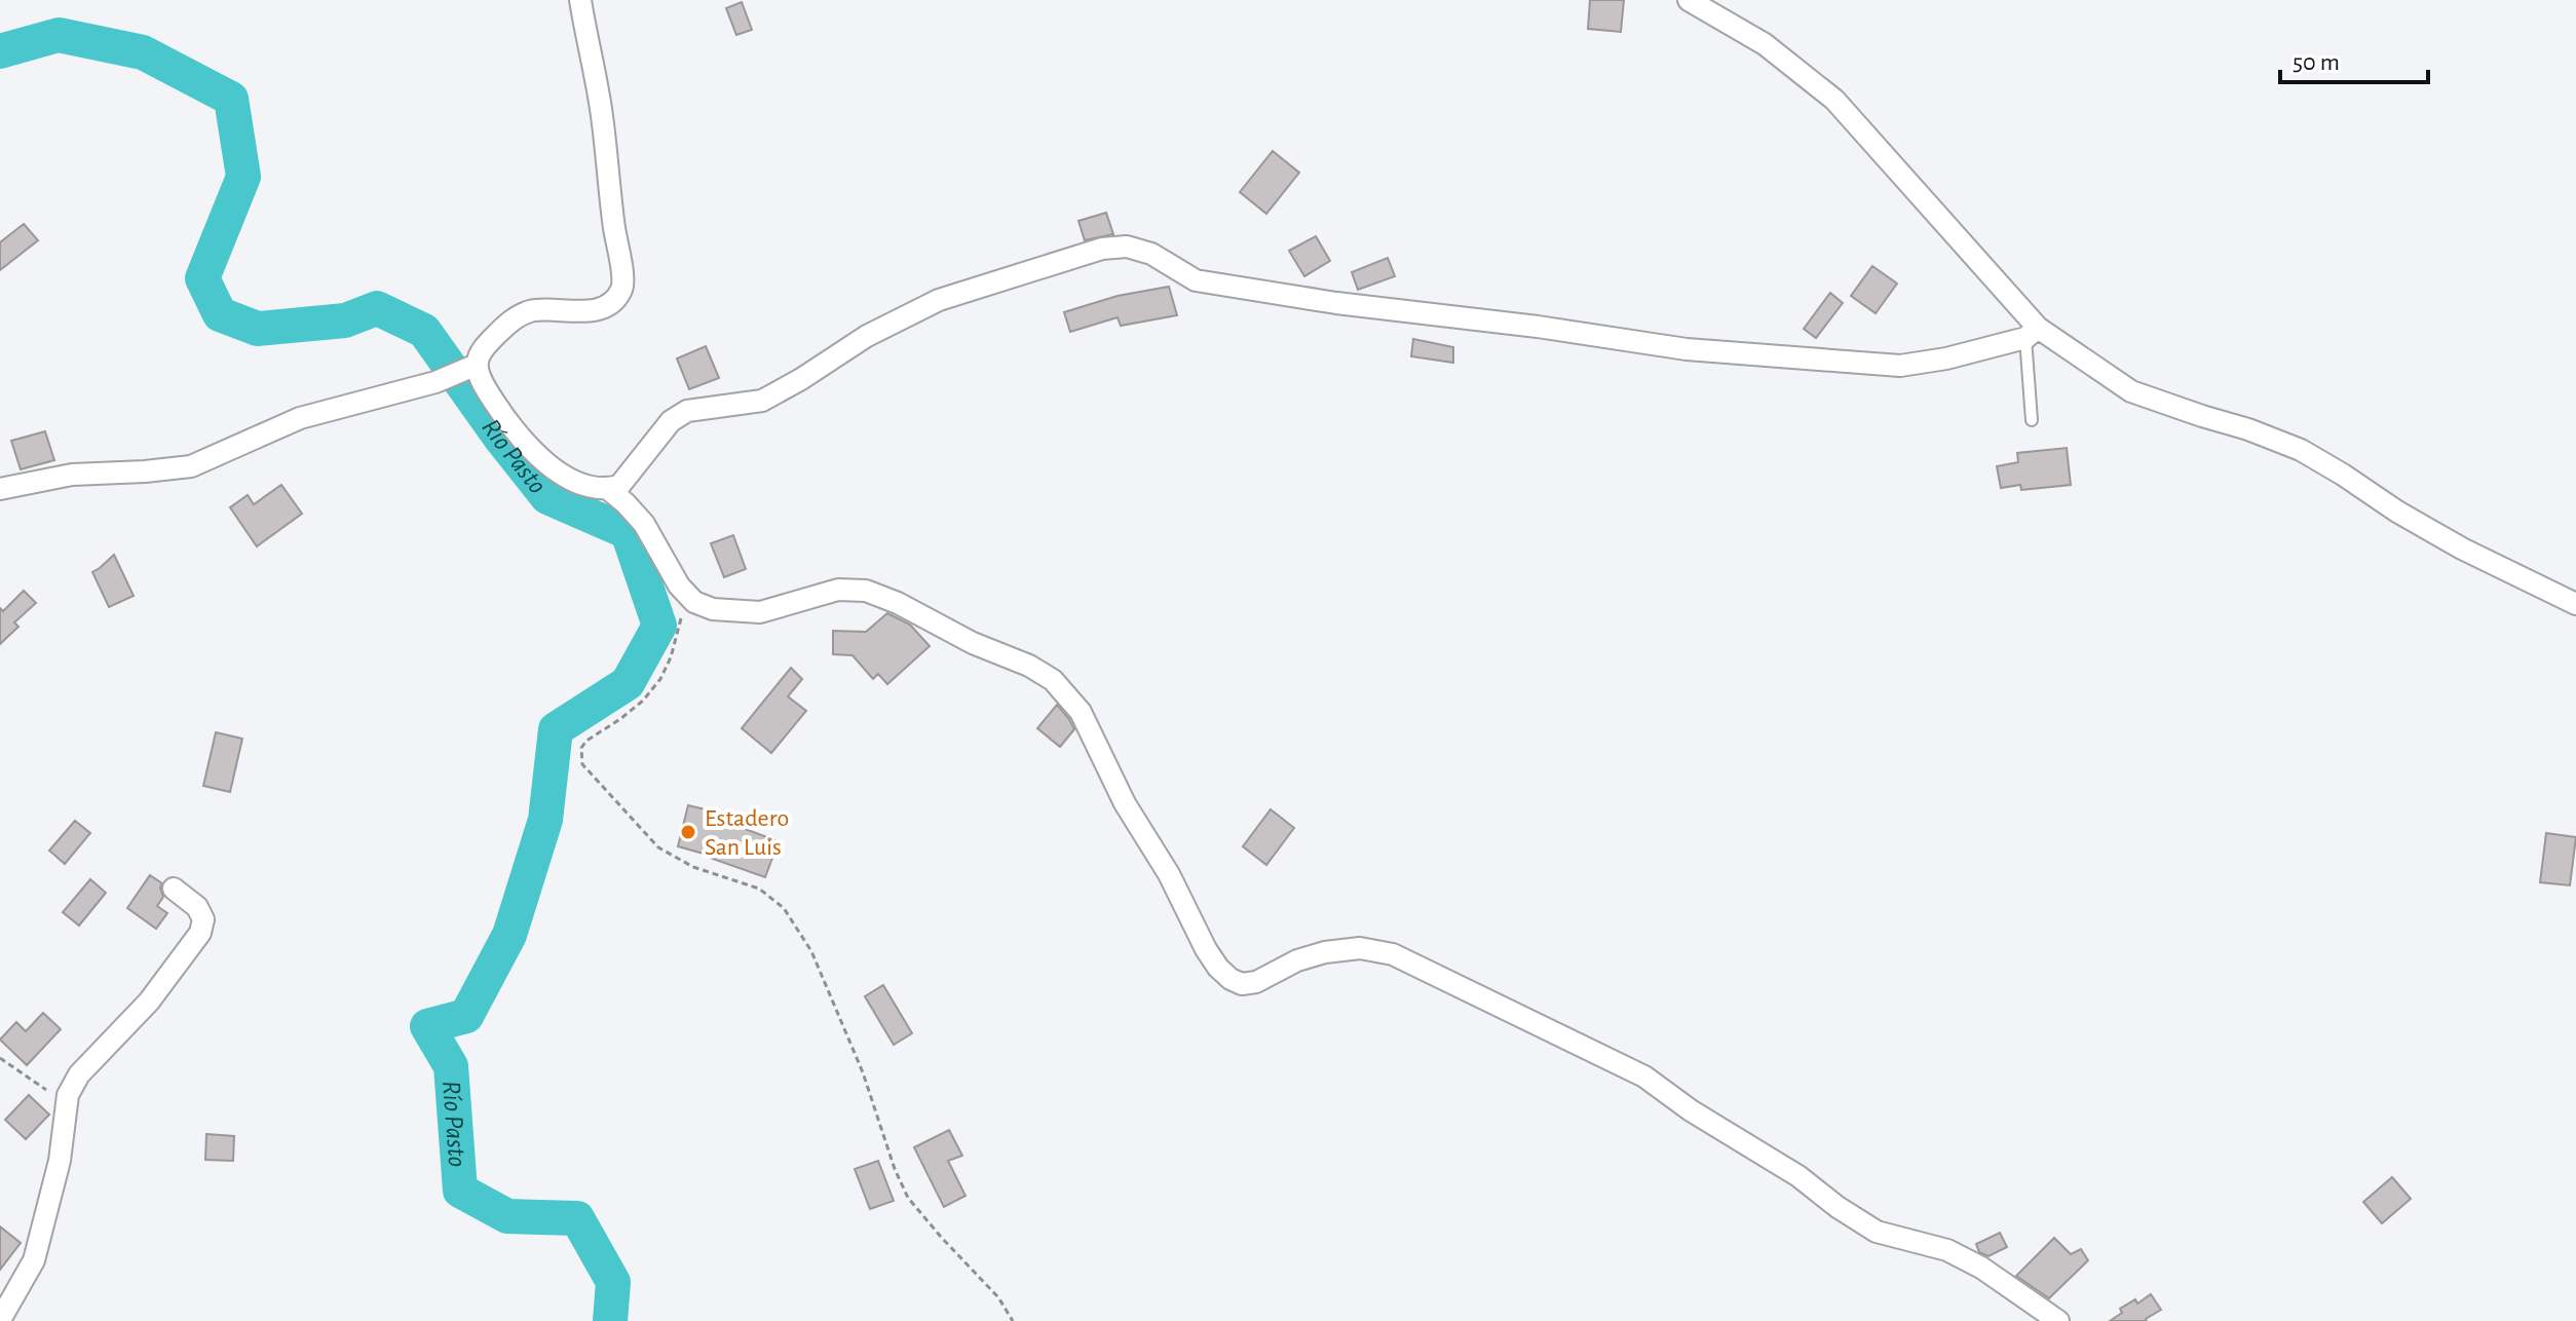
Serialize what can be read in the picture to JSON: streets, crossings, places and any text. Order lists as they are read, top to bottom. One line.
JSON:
{"water":["Río Pasto"],"places":["Estadero San Luis"],"scale_bar":"50 m"}
